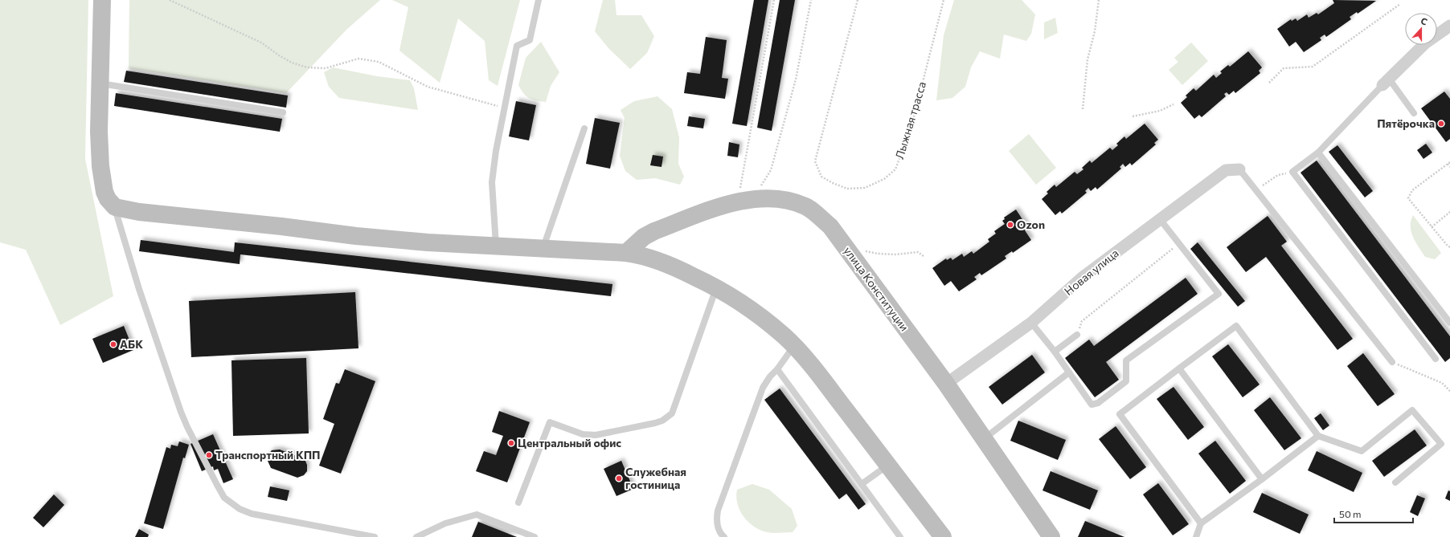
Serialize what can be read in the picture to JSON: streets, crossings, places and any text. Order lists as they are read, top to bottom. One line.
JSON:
{"streets":{"street":["Новая улица","улица Конституции"],"path":["Лыжная трасса"]},"crossings":[["Новая улица","улица Конституции"]],"places":["Пятёрочка","Ozon","АБК","Центральный офис","Транспортный КПП","Служебная гостиница"],"scale_bar":"50 m","north":"top"}
